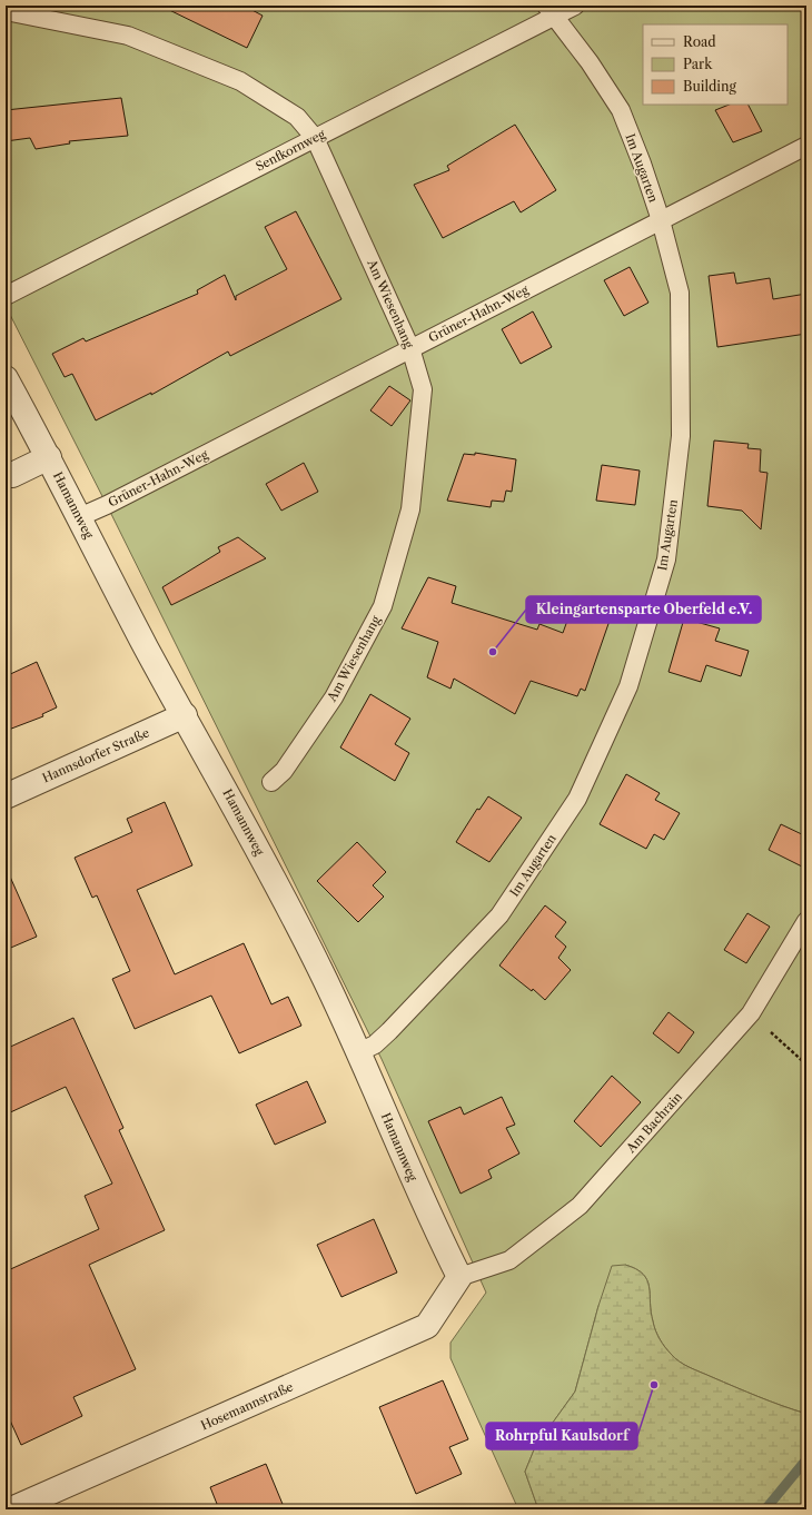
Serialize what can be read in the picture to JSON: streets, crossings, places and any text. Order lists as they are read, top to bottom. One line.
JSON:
{"streets":{"street":["Hamannweg","Hannsdorfer Straße","Hosemannstraße"],"lane":["Senfkornweg","Im Augarten","Am Wiesenhang","Grüner-Hahn-Weg","Am Bachrain"]},"crossings":[["Senfkornweg","Im Augarten"],["Senfkornweg","Am Wiesenhang"],["Im Augarten","Grüner-Hahn-Weg"],["Im Augarten","Hamannweg"],["Am Wiesenhang","Grüner-Hahn-Weg"],["Grüner-Hahn-Weg","Hamannweg"],["Hamannweg","Hannsdorfer Straße"],["Hamannweg","Am Bachrain"],["Hamannweg","Hosemannstraße"],["Am Bachrain","Hosemannstraße"]],"places":["Kleingartensparte Oberfeld e.V.","Rohrpful Kaulsdorf"],"legend":["Road","Park","Building"]}
